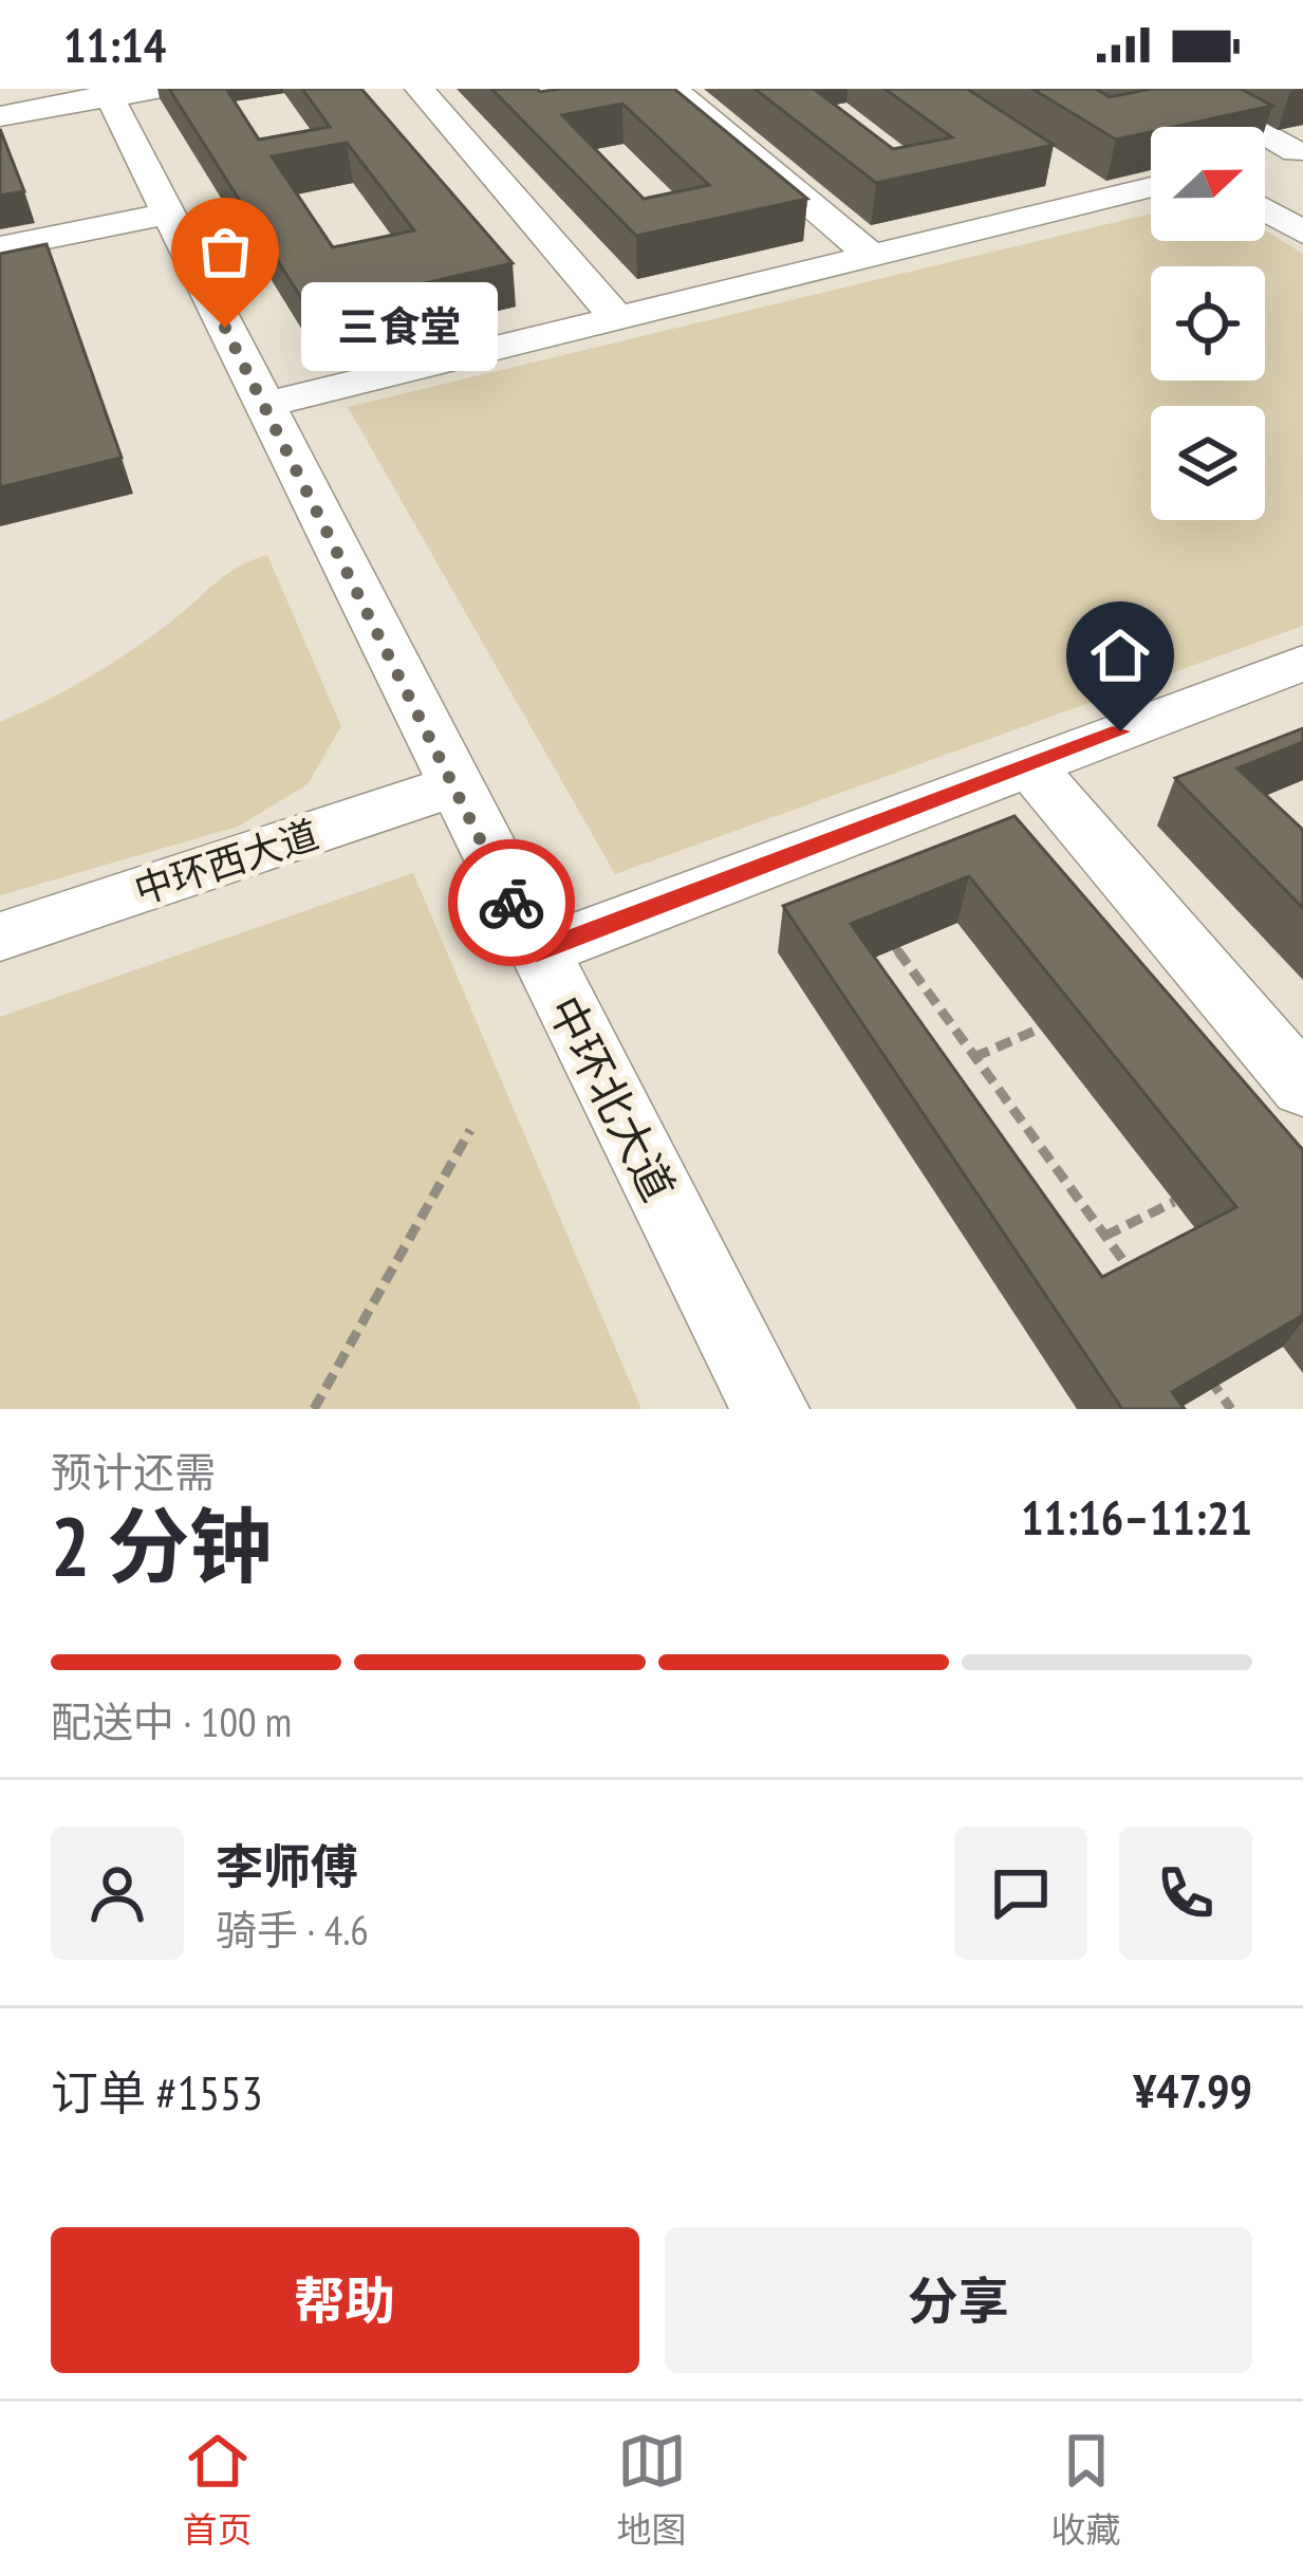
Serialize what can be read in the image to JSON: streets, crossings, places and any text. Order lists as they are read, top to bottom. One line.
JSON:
{"streets":{"street":["中环西大道","中环北大道"]},"crossings":[["中环西大道","中环北大道"]],"places":["三食堂"],"north":"right","page":{"status":"11:14","bubble":"三食堂","heading":["2 分钟","预计还需","11:16–11:21"],"panel":["李师傅","骑手 · 4.6","订单 #1553","¥47.99"],"bar":"配送中 · 100 m","buttons":["帮助","分享"],"tabs":["首页","地图","收藏"]}}
